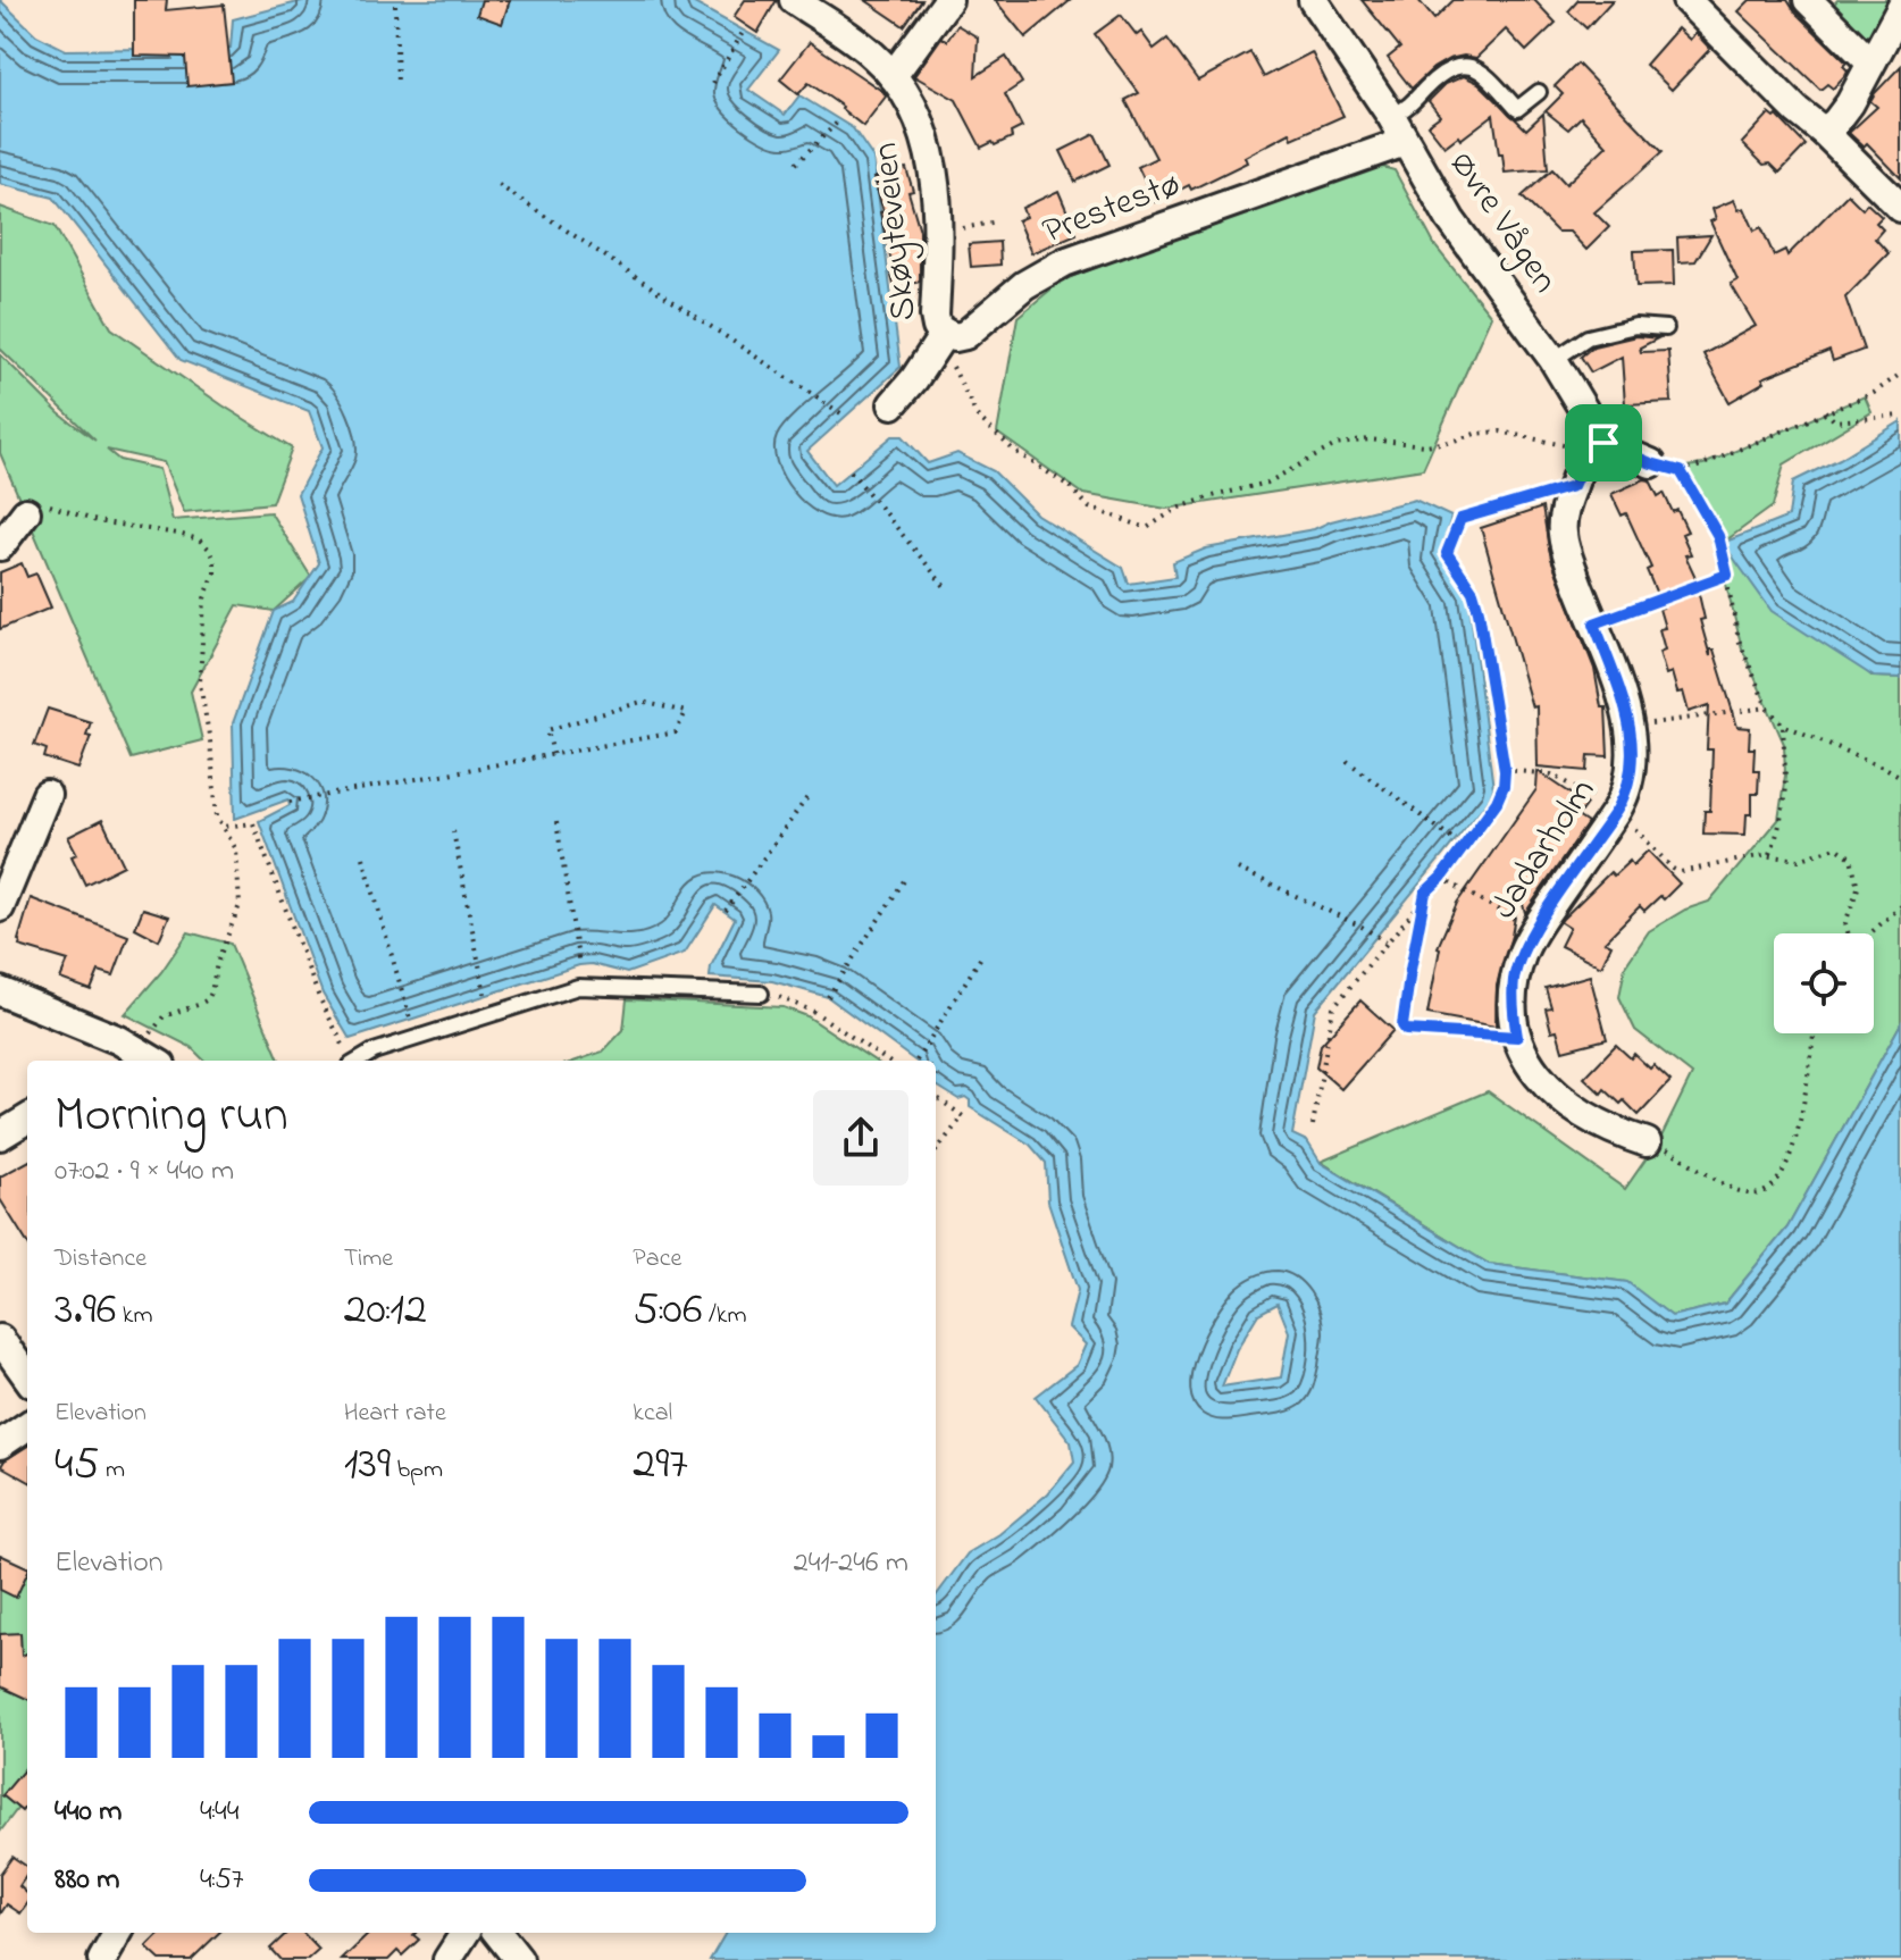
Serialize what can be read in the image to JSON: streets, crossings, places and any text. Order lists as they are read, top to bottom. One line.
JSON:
{"streets":{"street":["Prestestø","Øvre Vågen","Skøyteveien","Jadarholm"]},"crossings":[["Prestestø","Øvre Vågen"],["Prestestø","Skøyteveien"],["Øvre Vågen","Jadarholm"]],"page":{"heading":["Morning run","07:02 · 9 × 440 m"],"stats":[["Distance","3.96 km"],["Time","20:12"],["Pace","5:06 /km"],["Elevation","45 m"],["Heart rate","139 bpm"],["kcal","297"]],"chart":["Elevation","241–246 m"],"list":[{"name":"440 m","note":"4:44"},{"name":"880 m","note":"4:57"}]}}
